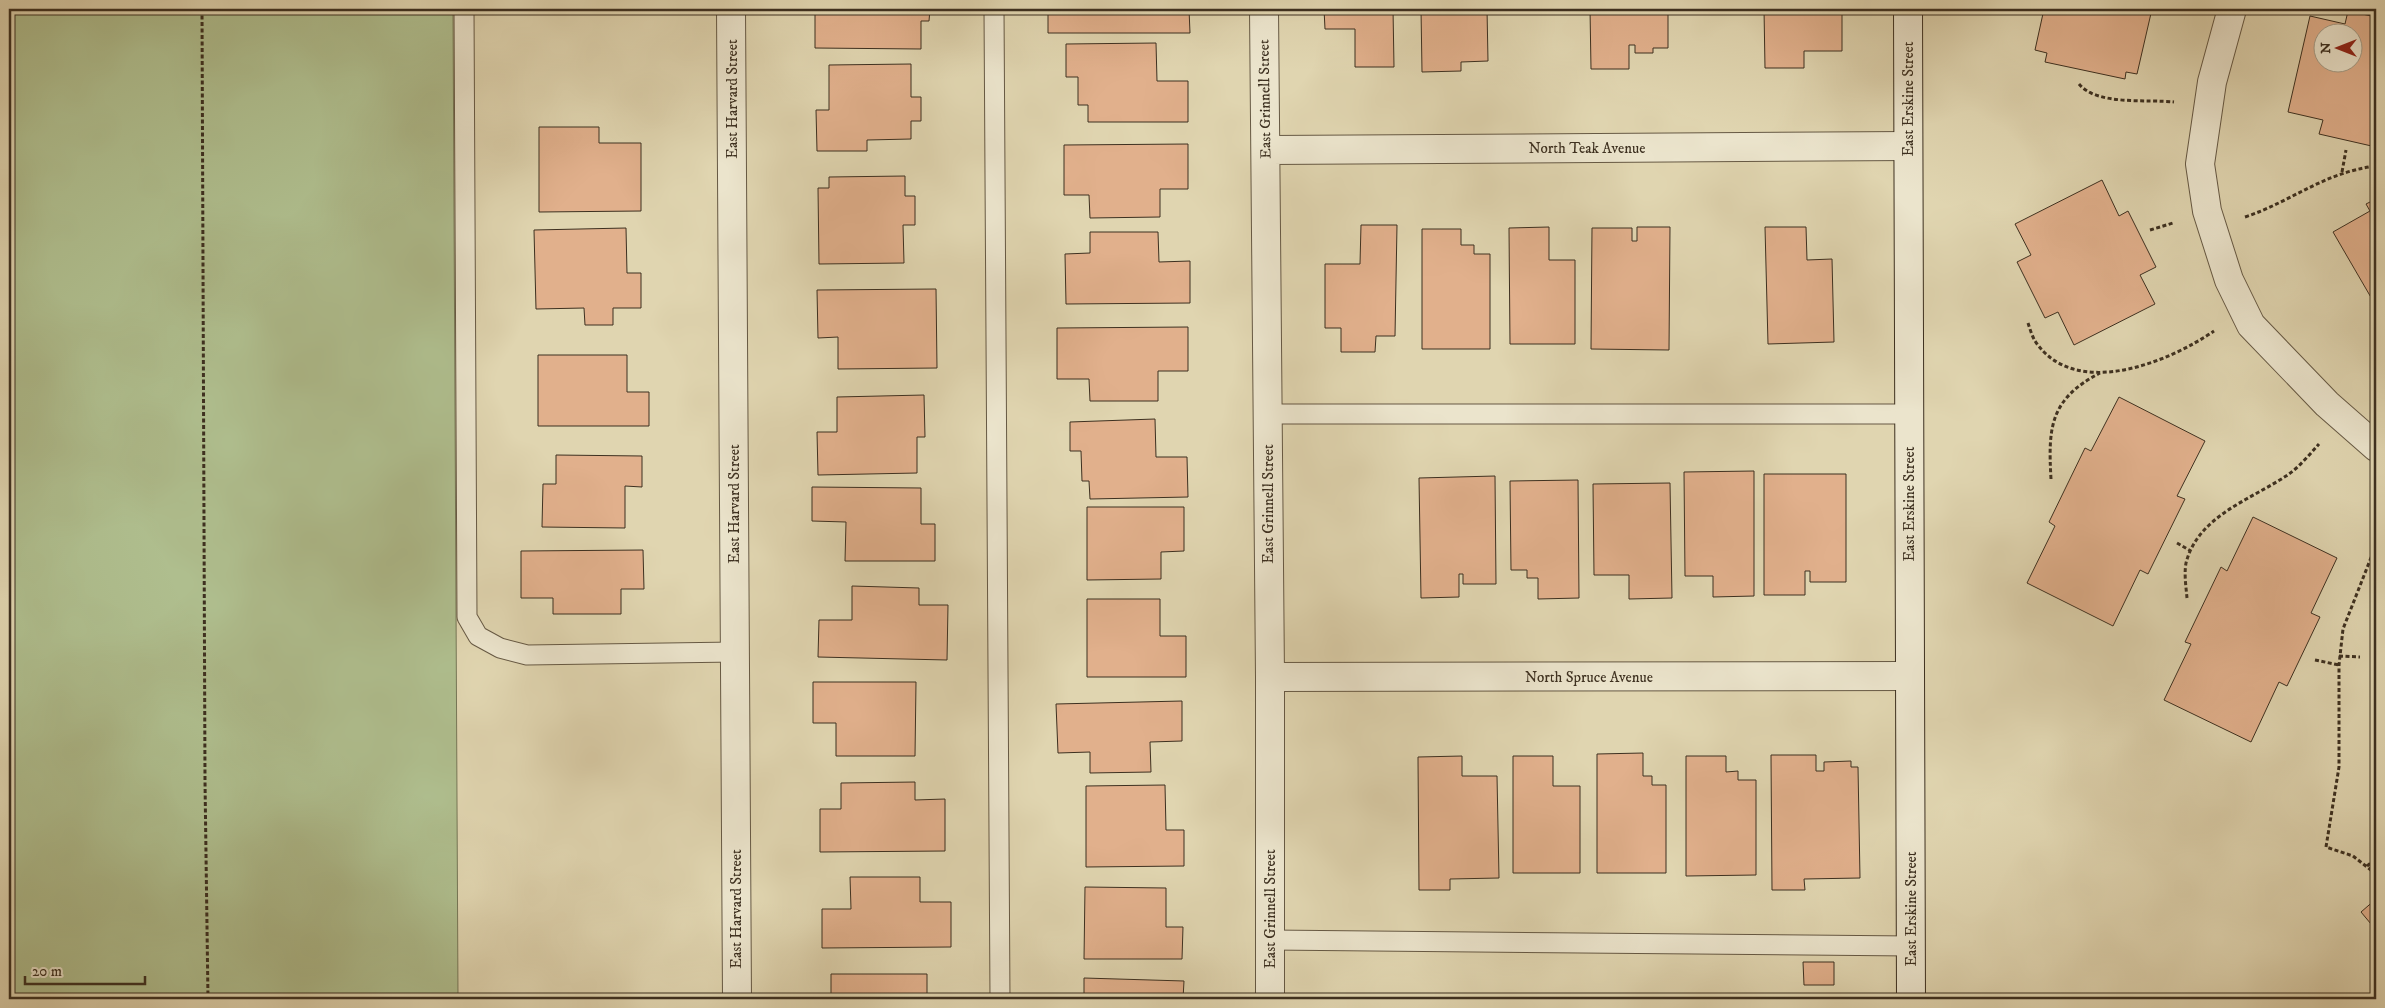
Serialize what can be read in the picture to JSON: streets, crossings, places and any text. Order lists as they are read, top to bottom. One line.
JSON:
{"streets":{"street":["East Harvard Street","East Grinnell Street","East Erskine Street","North Teak Avenue","North Spruce Avenue"]},"crossings":[["East Grinnell Street","North Teak Avenue"],["East Grinnell Street","North Spruce Avenue"],["East Erskine Street","North Teak Avenue"],["East Erskine Street","North Spruce Avenue"]],"scale_bar":"20 m","north":"left"}
